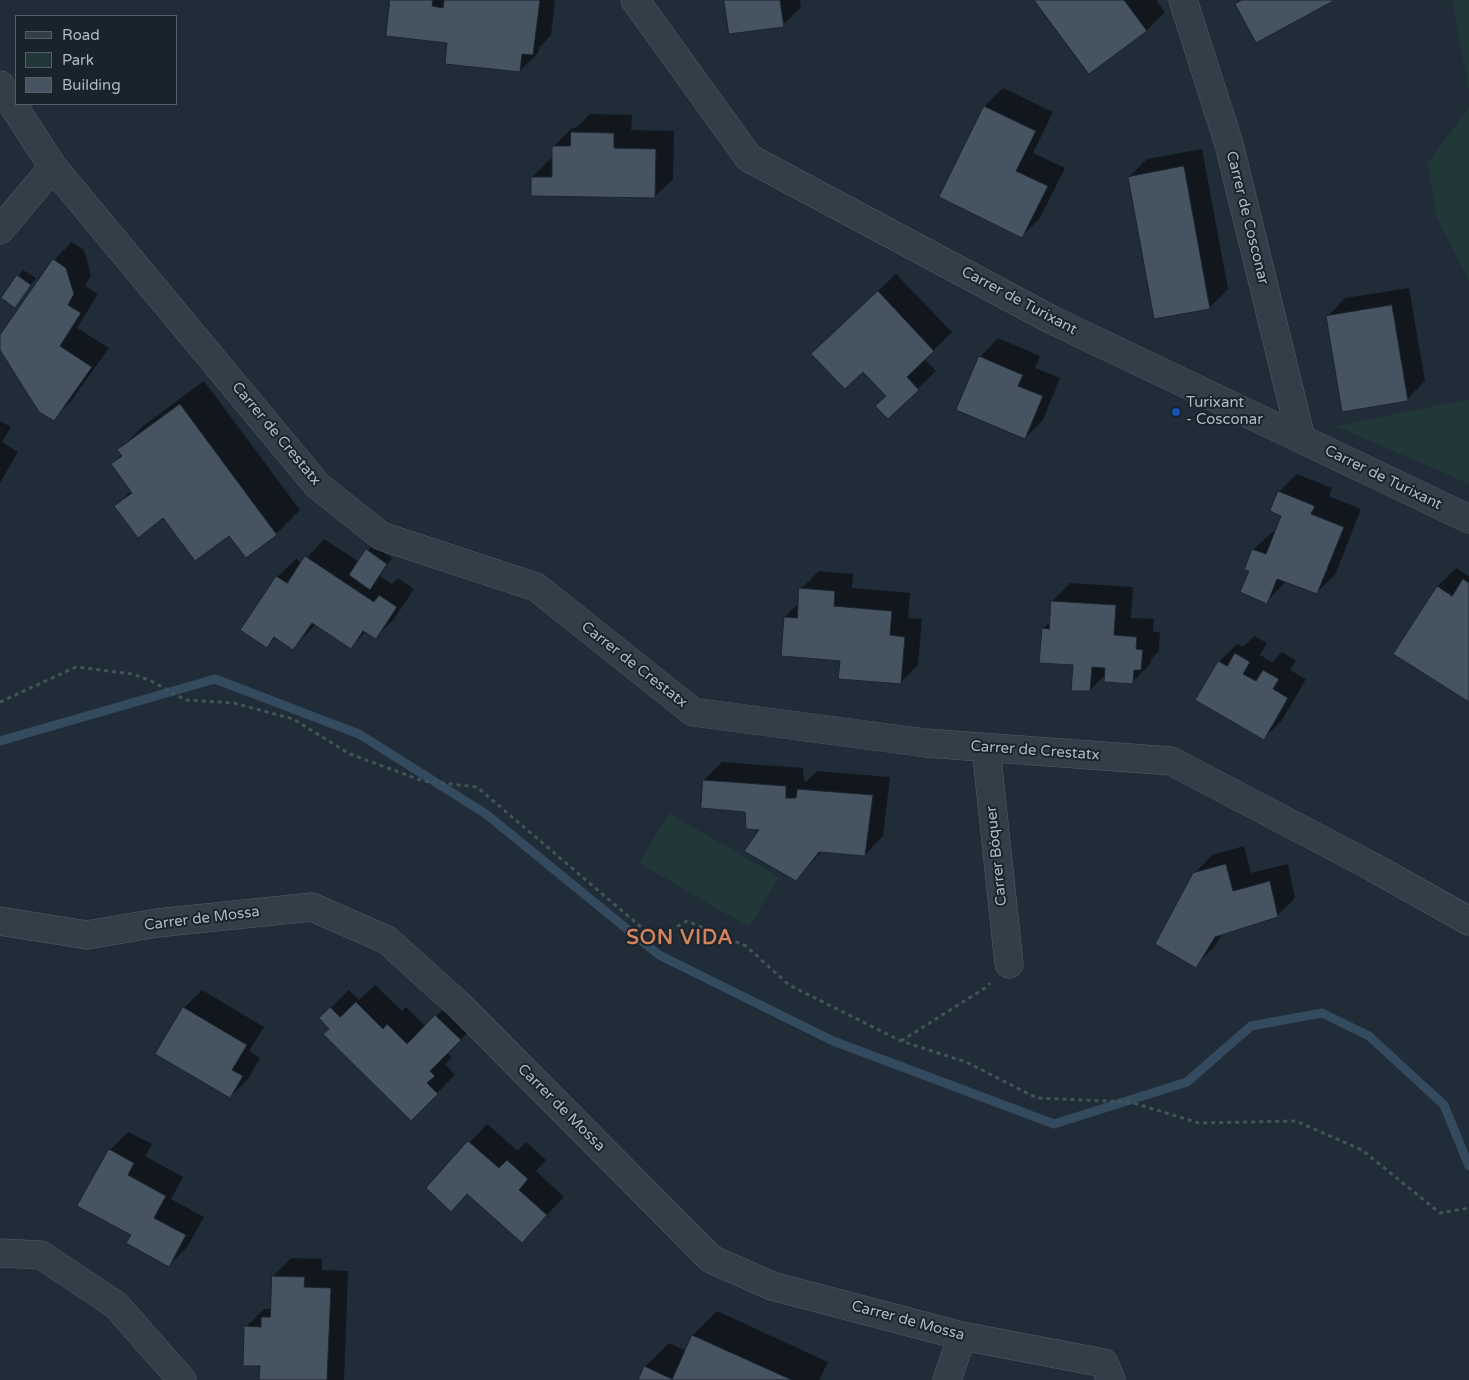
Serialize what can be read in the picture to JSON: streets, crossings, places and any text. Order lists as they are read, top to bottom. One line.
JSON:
{"streets":{"street":["Carrer de Cosconar","Carrer de Turixant","Carrer de Crestatx","Carrer Bóquer","Carrer de Mossa"]},"crossings":[["Carrer de Cosconar","Carrer de Turixant"],["Carrer de Crestatx","Carrer Bóquer"]],"districts":["SON VIDA"],"places":["Turixant - Cosconar"],"legend":["Road","Park","Building"]}
